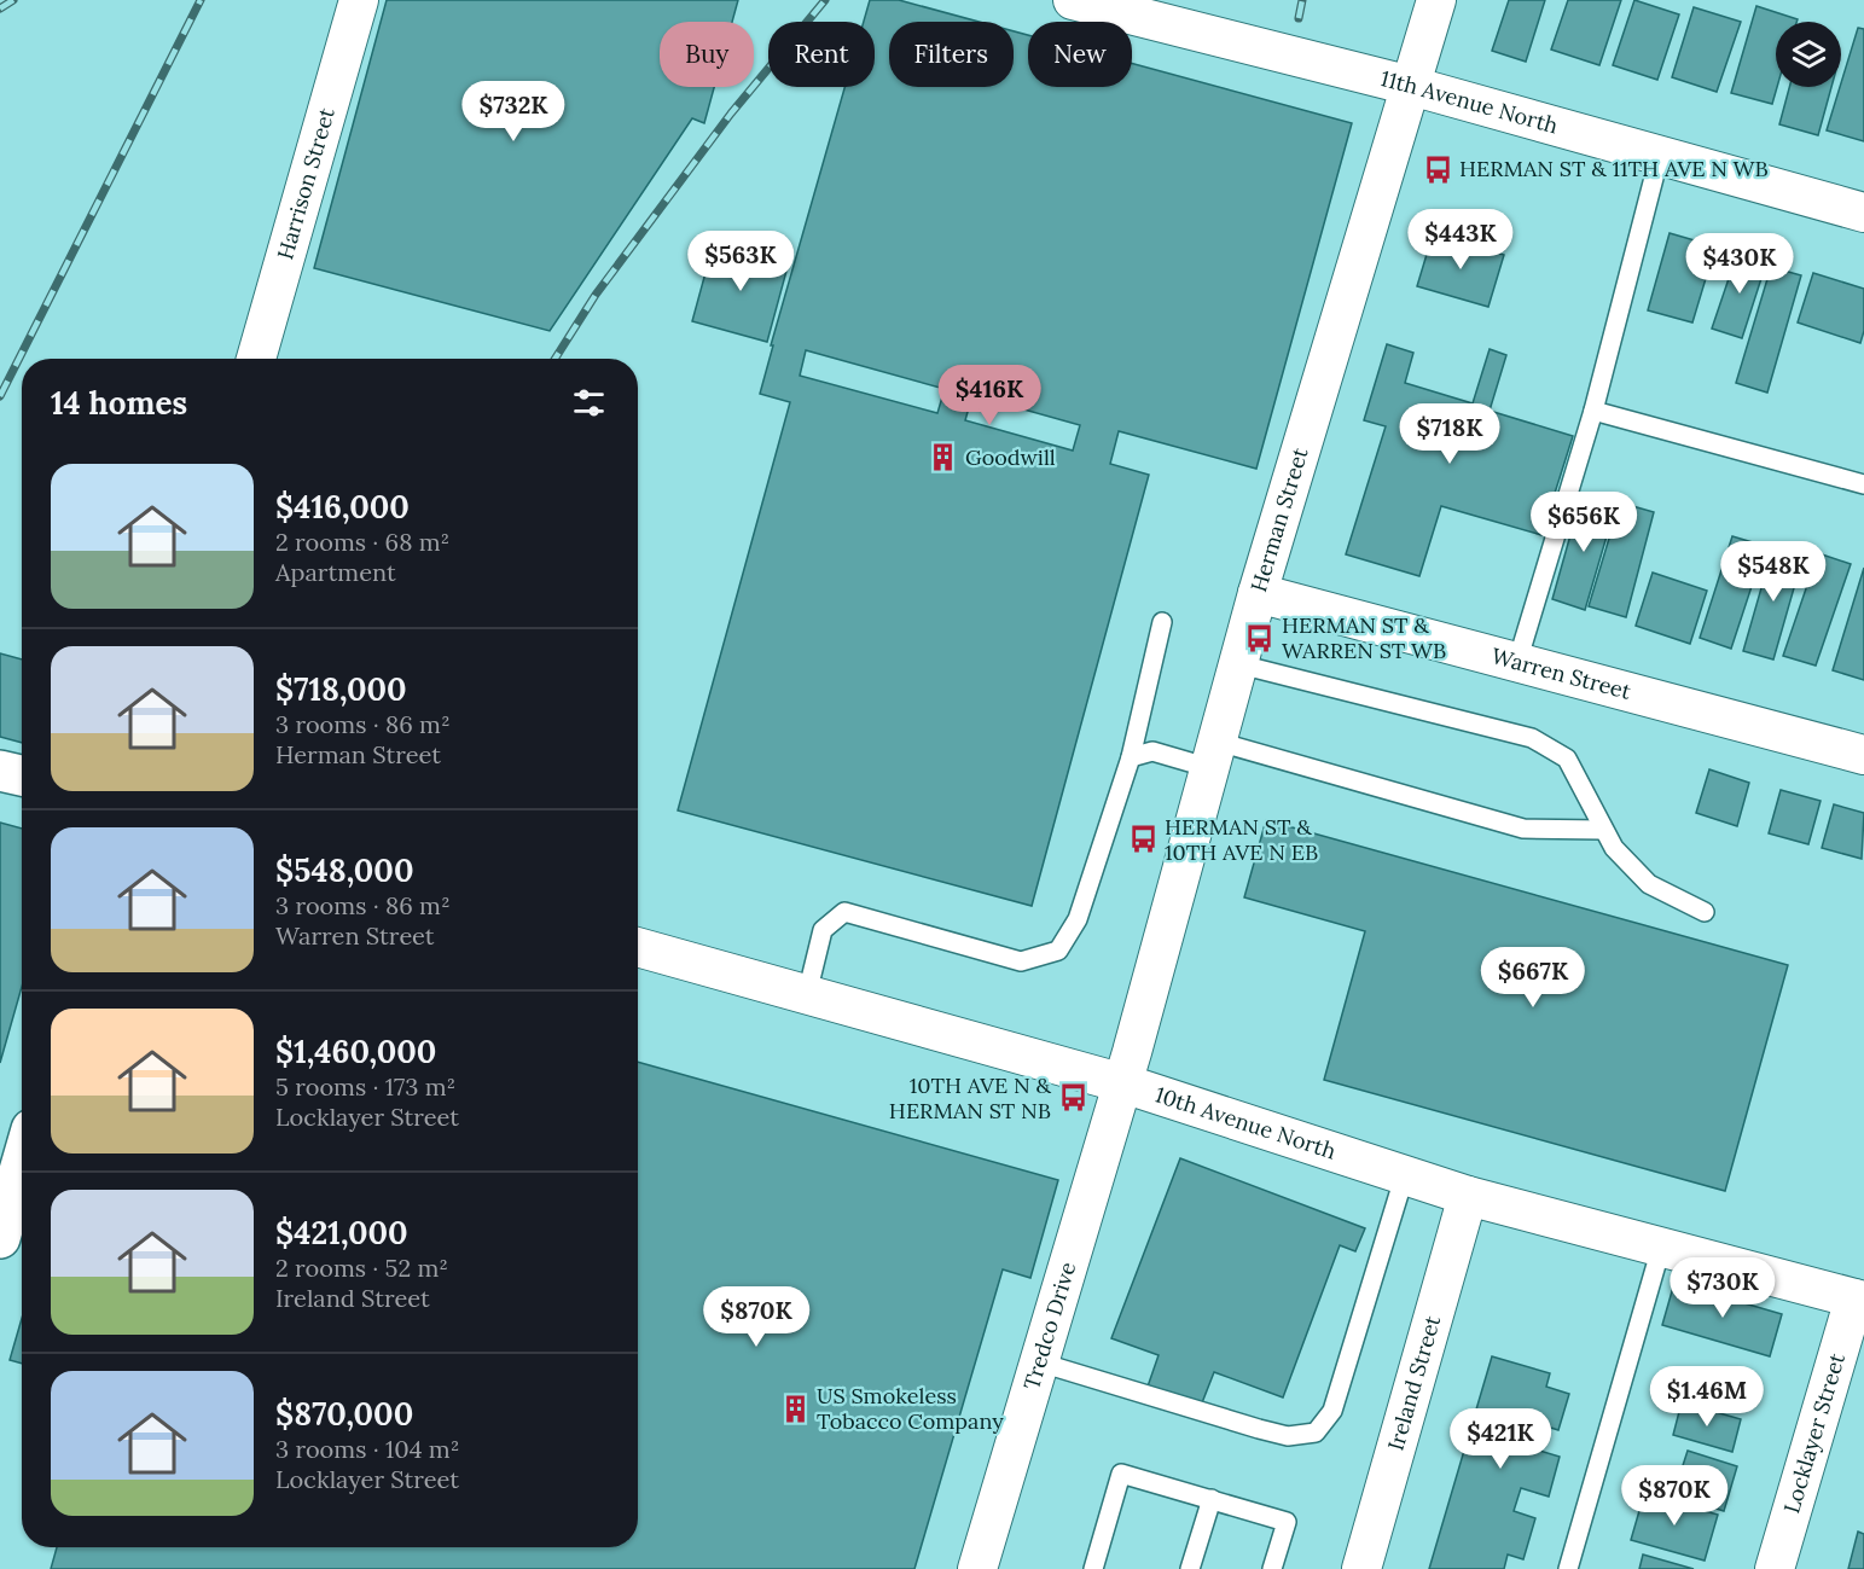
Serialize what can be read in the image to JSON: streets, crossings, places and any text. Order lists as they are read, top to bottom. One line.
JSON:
{"streets":{"street":["11th Avenue North","Harrison Street","Herman Street","Warren Street","10th Avenue North","Tredco Drive","Ireland Street","Locklayer Street"]},"crossings":[["11th Avenue North","Herman Street"],["Herman Street","Warren Street"],["Herman Street","10th Avenue North"],["Herman Street","Tredco Drive"],["10th Avenue North","Tredco Drive"],["10th Avenue North","Ireland Street"],["10th Avenue North","Locklayer Street"]],"places":{"bus stop":["HERMAN ST & 11TH AVE N WB","HERMAN ST & WARREN ST WB","HERMAN ST & 10TH AVE N EB","10TH AVE N & HERMAN ST NB"],"building":["Goodwill","US Smokeless Tobacco Company"]},"page":{"chip":["Buy","Rent","Filters","New"],"price":["$732K","$443K","$563K","$430K","$416K","$718K","$656K","$548K","$667K","$730K","$870K","$1.46M","$421K","$870K"],"heading":"14 homes","list":[{"name":"$416,000","note":"2 rooms · 68 m² · Apartment"},{"name":"$718,000","note":"3 rooms · 86 m² · Herman Street"},{"name":"$548,000","note":"3 rooms · 86 m² · Warren Street"},{"name":"$1,460,000","note":"5 rooms · 173 m² · Locklayer Street"},{"name":"$421,000","note":"2 rooms · 52 m² · Ireland Street"},{"name":"$870,000","note":"3 rooms · 104 m² · Locklayer Street"}]}}
